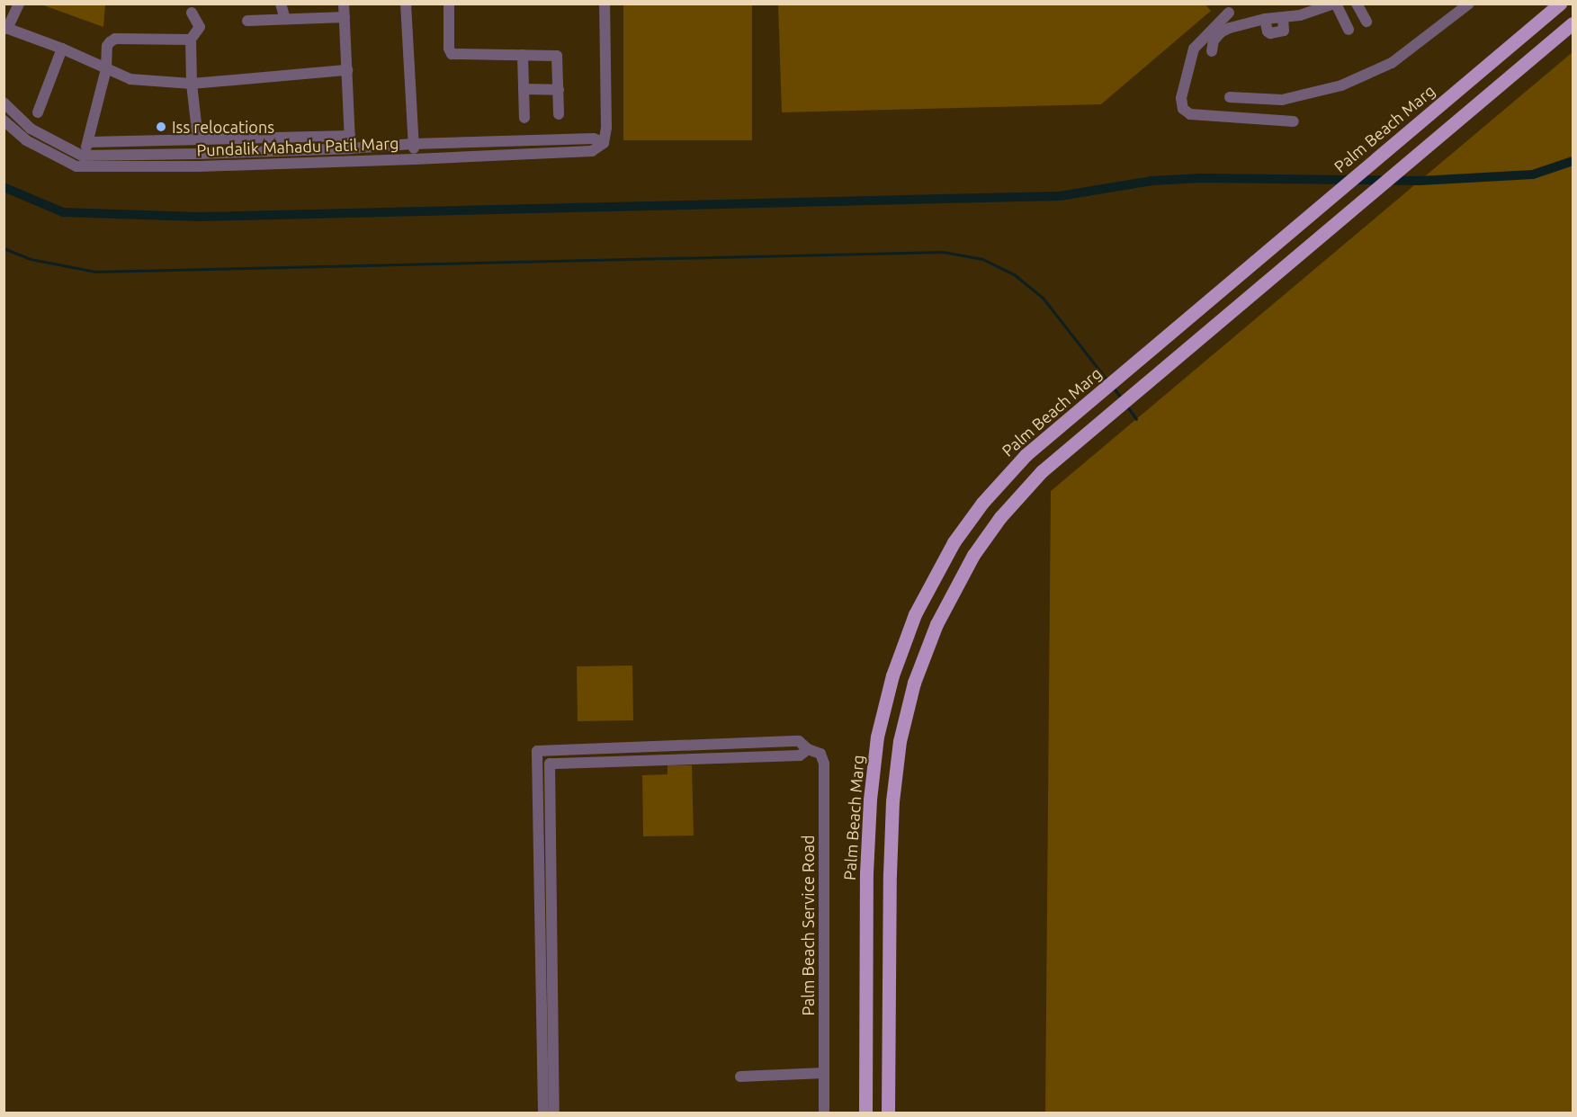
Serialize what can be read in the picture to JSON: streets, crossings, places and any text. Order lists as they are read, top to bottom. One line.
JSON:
{"streets":{"main road":["Palm Beach Marg"],"street":["Pundalik Mahadu Patil Marg","Palm Beach Service Road"]},"places":["Iss relocations"]}
